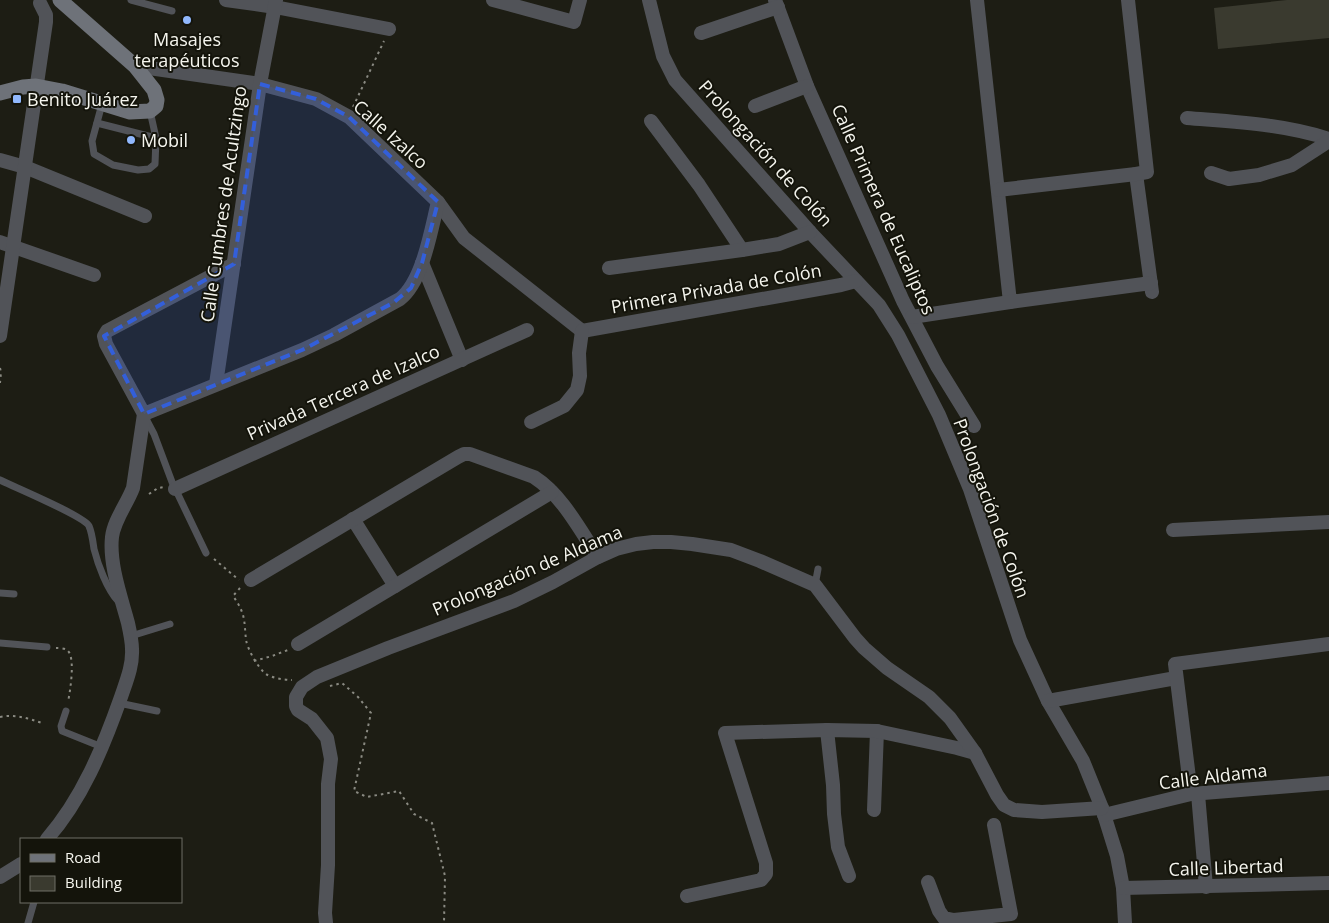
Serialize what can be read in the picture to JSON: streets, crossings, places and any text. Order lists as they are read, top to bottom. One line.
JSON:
{"streets":{"street":["Calle Izalco","Prolongación de Colón","Calle Cumbres de Acultzingo","Calle Primera de Eucaliptos","Primera Privada de Colón","Privada Tercera de Izalco","Prolongación de Aldama","Calle Aldama","Calle Libertad"]},"crossings":[["Calle Izalco","Calle Cumbres de Acultzingo"],["Calle Izalco","Primera Privada de Colón"],["Prolongación de Colón","Primera Privada de Colón"],["Prolongación de Colón","Prolongación de Aldama"],["Prolongación de Colón","Calle Aldama"],["Prolongación de Colón","Calle Libertad"],["Prolongación de Aldama","Calle Aldama"]],"places":{"other":["Masajes terapéuticos","Mobil"],"transit":["Benito Juárez"]},"legend":["Road","Building"]}
